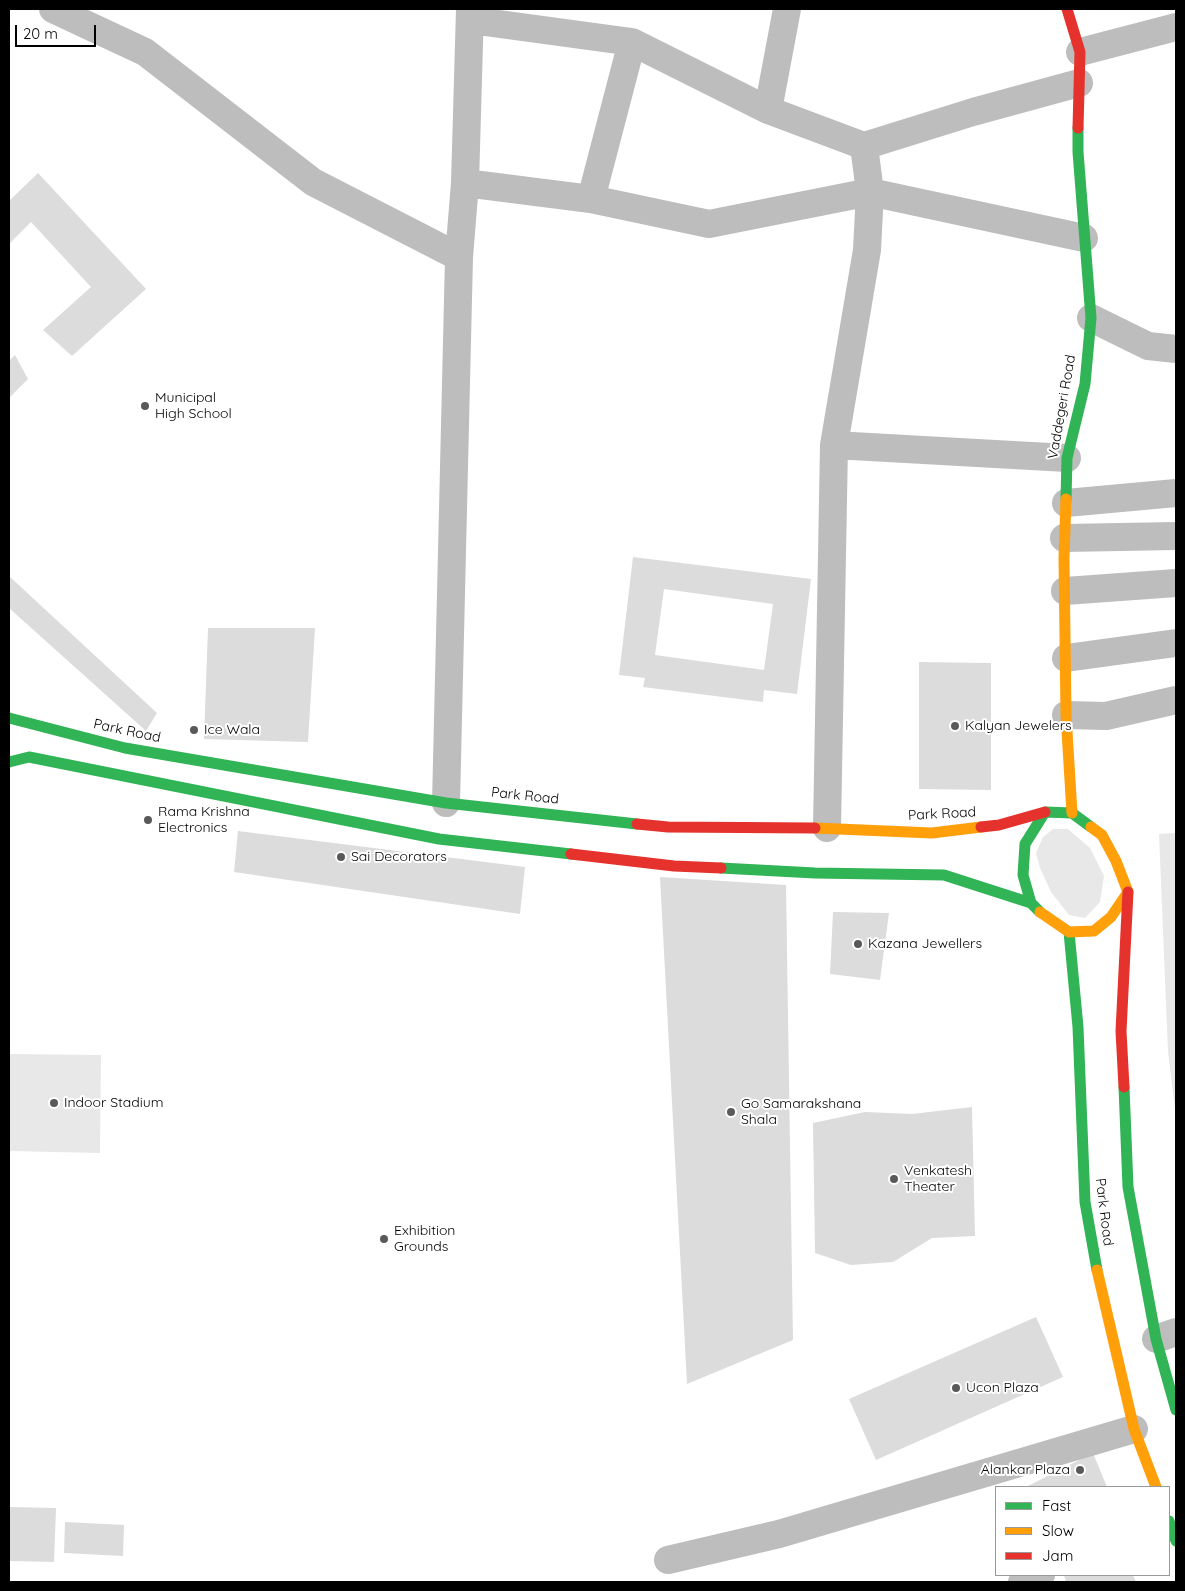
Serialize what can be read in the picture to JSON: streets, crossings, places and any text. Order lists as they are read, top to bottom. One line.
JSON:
{"streets":{"main road":["Vaddegeri Road","Park Road"]},"crossings":[["Vaddegeri Road","Park Road"]],"places":["Municipal High School","Kalyan Jewelers","Ice Wala","Rama Krishna Electronics","Sai Decorators","Kazana Jewellers","Indoor Stadium","Go Samarakshana Shala","Venkatesh Theater","Exhibition Grounds","Ucon Plaza","Alankar Plaza"],"legend":["Fast","Slow","Jam"],"scale_bar":"20 m"}
